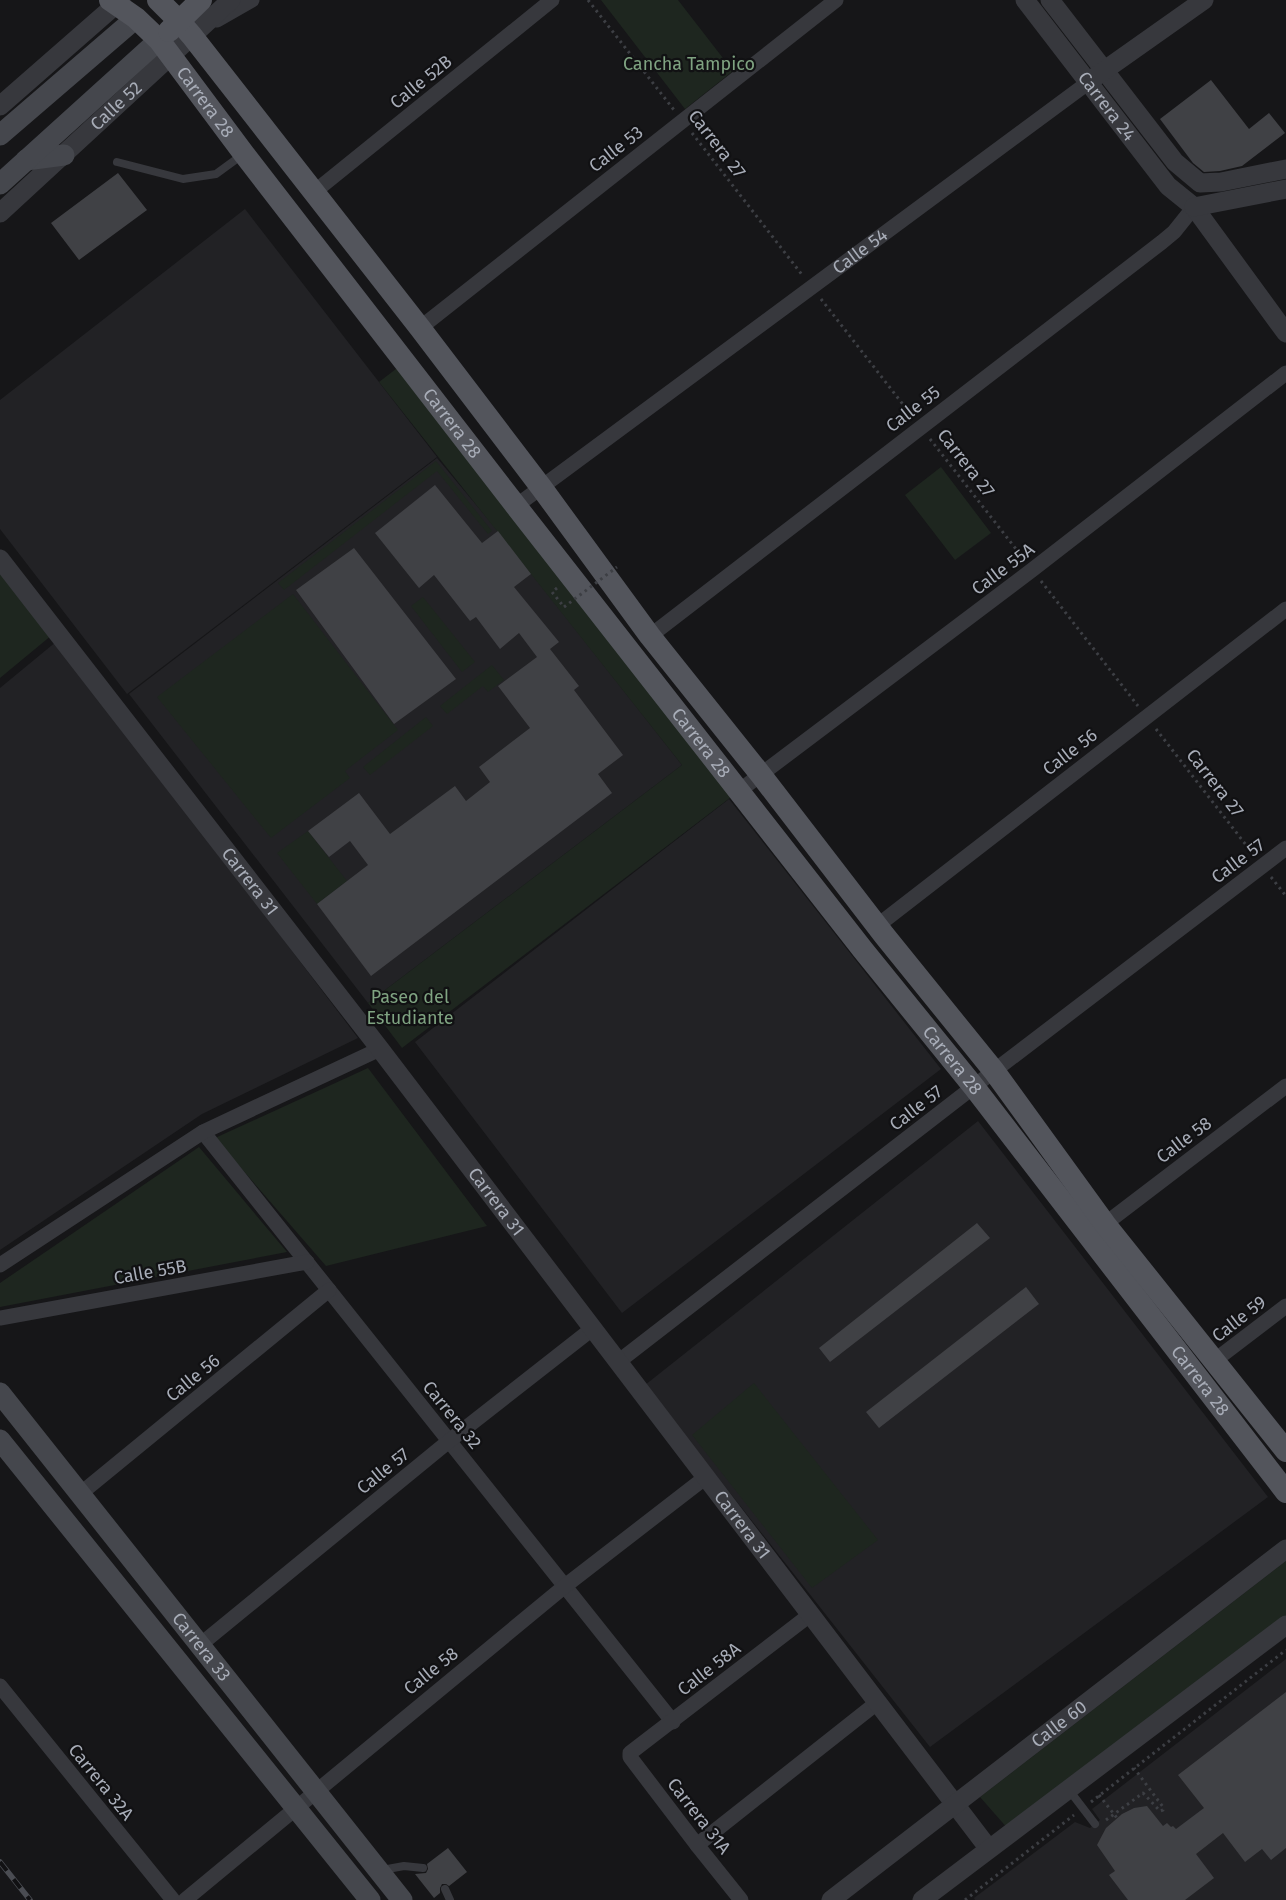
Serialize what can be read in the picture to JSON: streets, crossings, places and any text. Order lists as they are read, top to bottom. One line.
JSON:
{"streets":{"main road":["Carrera 28","Calle 52","Carrera 33"],"street":["Calle 52B","Carrera 24","Calle 53","Calle 54","Calle 55","Calle 55A","Calle 56","Calle 57","Carrera 31","Calle 58","Calle 55B","Calle 59","Carrera 32","Calle 58A","Calle 60","Carrera 32A","Carrera 31A"],"path":["Carrera 27"]},"crossings":[["Calle 52B","Carrera 28"],["Carrera 28","Calle 52"],["Carrera 28","Calle 53"],["Carrera 28","Calle 54"],["Carrera 28","Calle 55"],["Carrera 28","Calle 55A"],["Carrera 28","Calle 56"],["Carrera 28","Calle 57"],["Carrera 28","Calle 58"],["Carrera 28","Calle 59"],["Carrera 24","Calle 54"],["Carrera 24","Calle 55"],["Carrera 27","Calle 53"],["Carrera 27","Calle 54"],["Carrera 27","Calle 55"],["Carrera 27","Calle 55A"],["Carrera 27","Calle 56"],["Carrera 27","Calle 57"],["Calle 56","Carrera 32"],["Calle 56","Carrera 33"],["Calle 57","Carrera 31"],["Calle 57","Carrera 32"],["Calle 57","Carrera 33"],["Carrera 31","Calle 58"],["Carrera 31","Calle 58A"],["Carrera 31","Calle 60"],["Calle 58","Carrera 32"],["Calle 58","Carrera 33"],["Calle 55B","Carrera 32"],["Carrera 32","Calle 58A"],["Calle 58A","Carrera 31A"]],"parks":["Cancha Tampico","Paseo del Estudiante"]}
